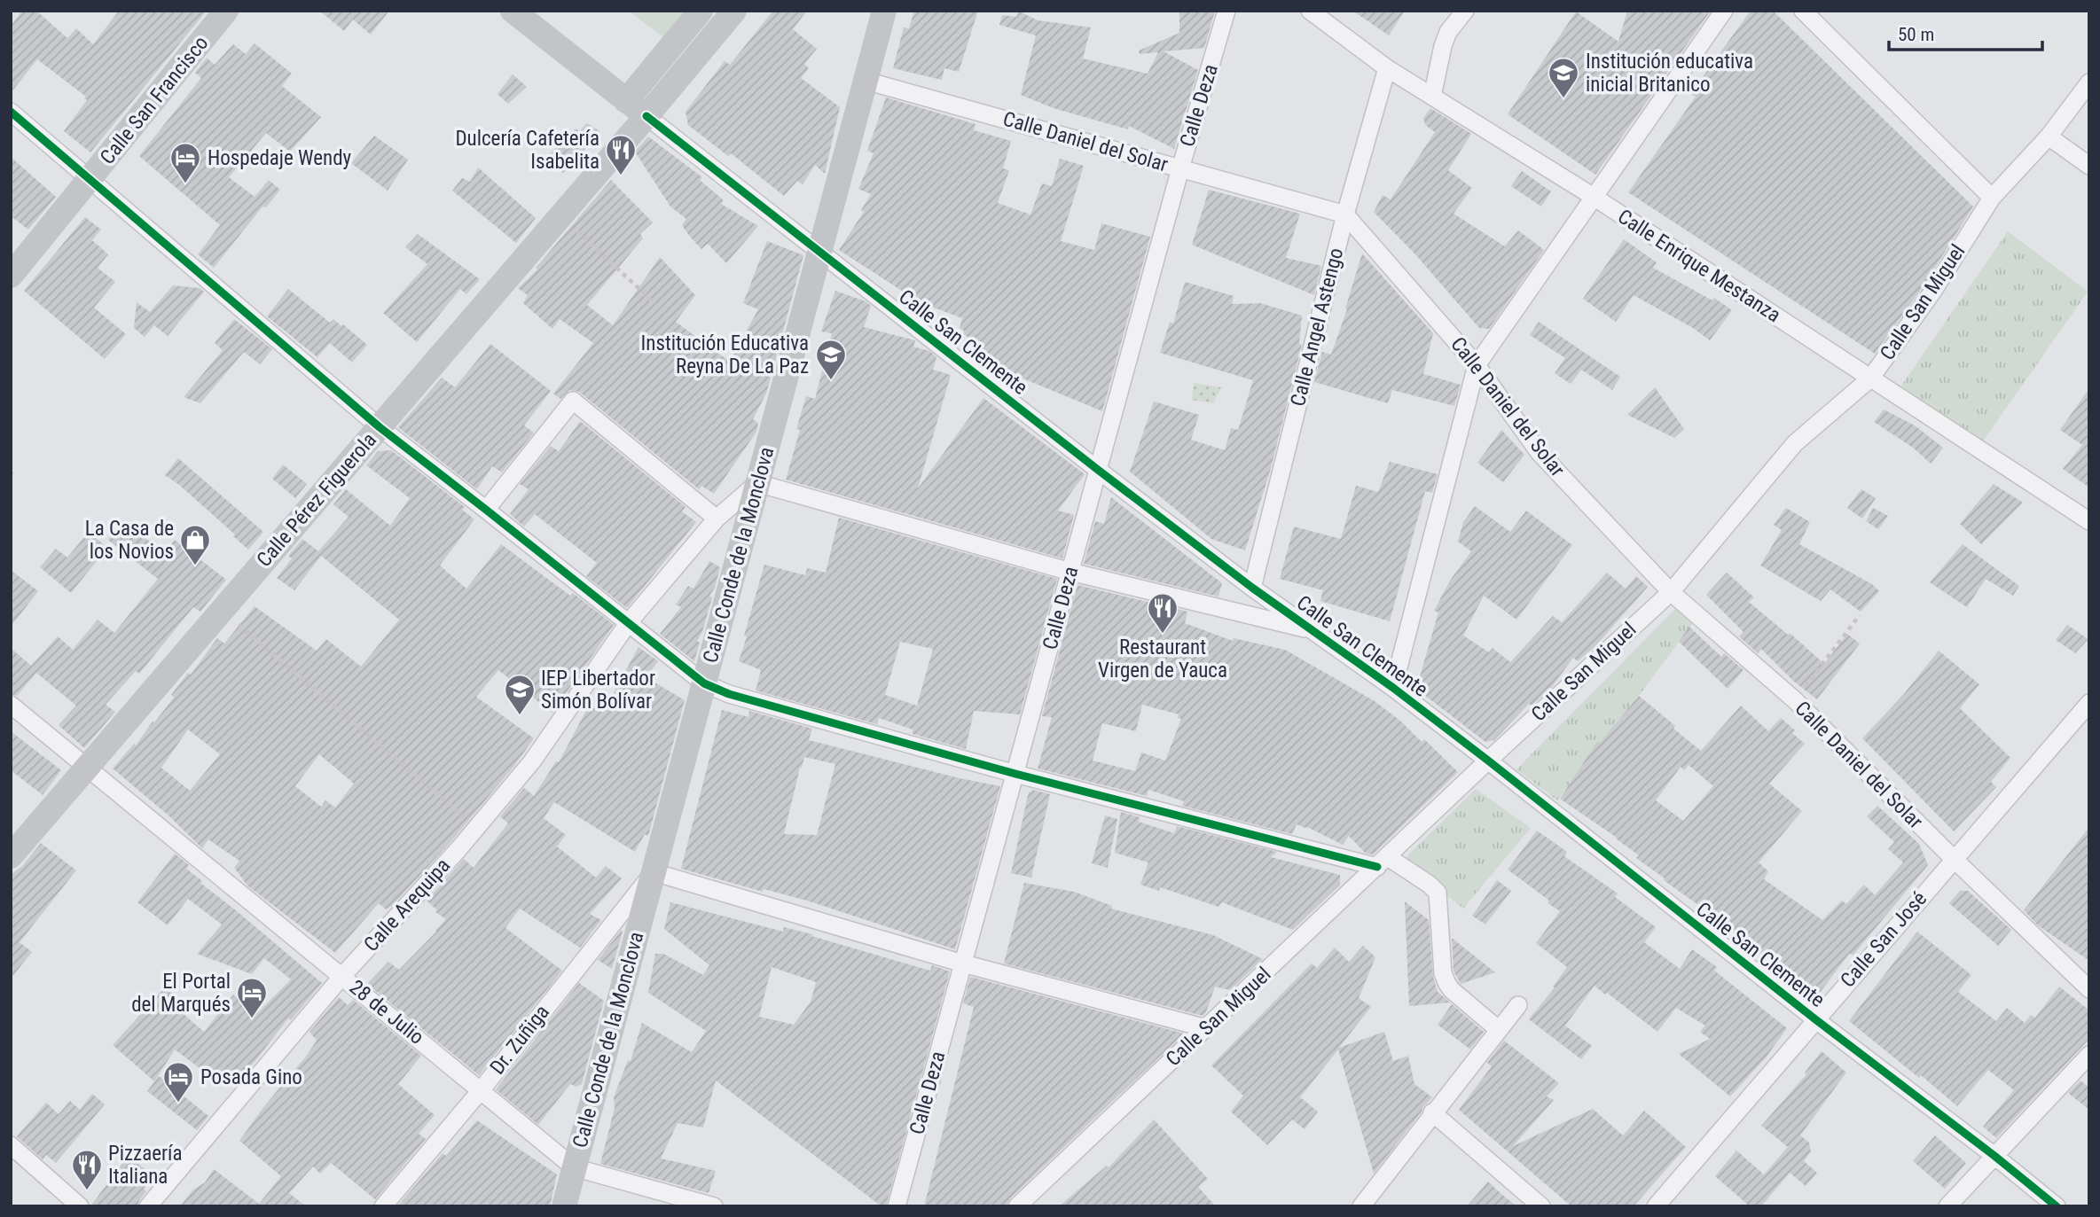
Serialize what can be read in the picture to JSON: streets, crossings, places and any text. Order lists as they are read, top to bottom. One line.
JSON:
{"streets":{"main road":["Calle San Francisco","Calle San Clemente","Calle Pérez Figuerola","Calle Conde de la Monclova"],"street":["Calle Deza","Calle Daniel del Solar","Calle Enrique Mestanza","Calle San Miguel","Calle Angel Astengo","Calle Arequipa","Calle San José","28 de Julio","Dr. Zuñiga"]},"crossings":[["Calle Deza","Calle Daniel del Solar"],["Calle Deza","Calle San Clemente"],["Calle Daniel del Solar","Calle San Miguel"],["Calle Daniel del Solar","Calle Angel Astengo"],["Calle Daniel del Solar","Calle Conde de la Monclova"],["Calle Daniel del Solar","Calle San José"],["Calle Enrique Mestanza","Calle San Miguel"],["Calle Enrique Mestanza","Calle Angel Astengo"],["Calle San Miguel","Calle San Clemente"],["Calle Angel Astengo","Calle San Clemente"],["Calle San Clemente","Calle Pérez Figuerola"],["Calle San Clemente","Calle Conde de la Monclova"],["Calle San Clemente","Calle San José"],["Calle Pérez Figuerola","28 de Julio"],["Calle Conde de la Monclova","Calle Arequipa"],["Calle Conde de la Monclova","28 de Julio"],["Calle Conde de la Monclova","Dr. Zuñiga"],["Calle Arequipa","28 de Julio"],["28 de Julio","Dr. Zuñiga"]],"places":{"school or university":["Institución educativa inicial Britanico","Institución Educativa Reyna De La Paz","IEP Libertador Simón Bolívar"],"restaurant":["Dulcería Cafetería Isabelita","Restaurant Virgen de Yauca","Pizzaería Italiana"],"hotel":["Hospedaje Wendy","El Portal del Marqués","Posada Gino"],"shop":["La Casa de los Novios"]},"scale_bar":"50 m"}
